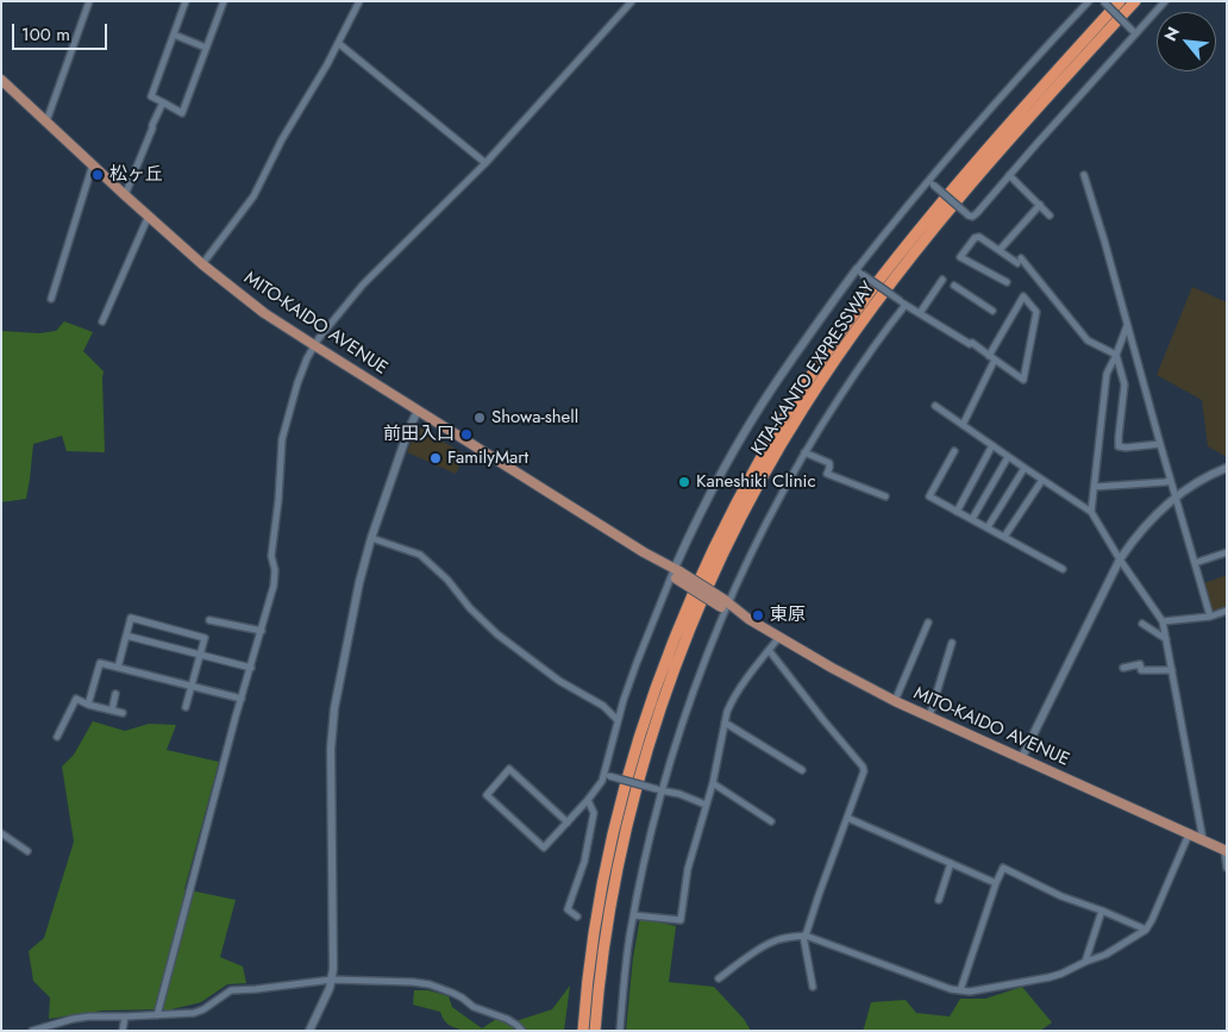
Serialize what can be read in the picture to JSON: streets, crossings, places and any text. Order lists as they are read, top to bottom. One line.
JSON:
{"streets":{"highway":["KITA-KANTO EXPRESSWAY"],"main road":["MITO-KAIDO AVENUE"]},"places":["松ヶ丘","Showa-shell","前田入口","FamilyMart","Kaneshiki Clinic","東原"],"scale_bar":"100 m","north":"top left"}
